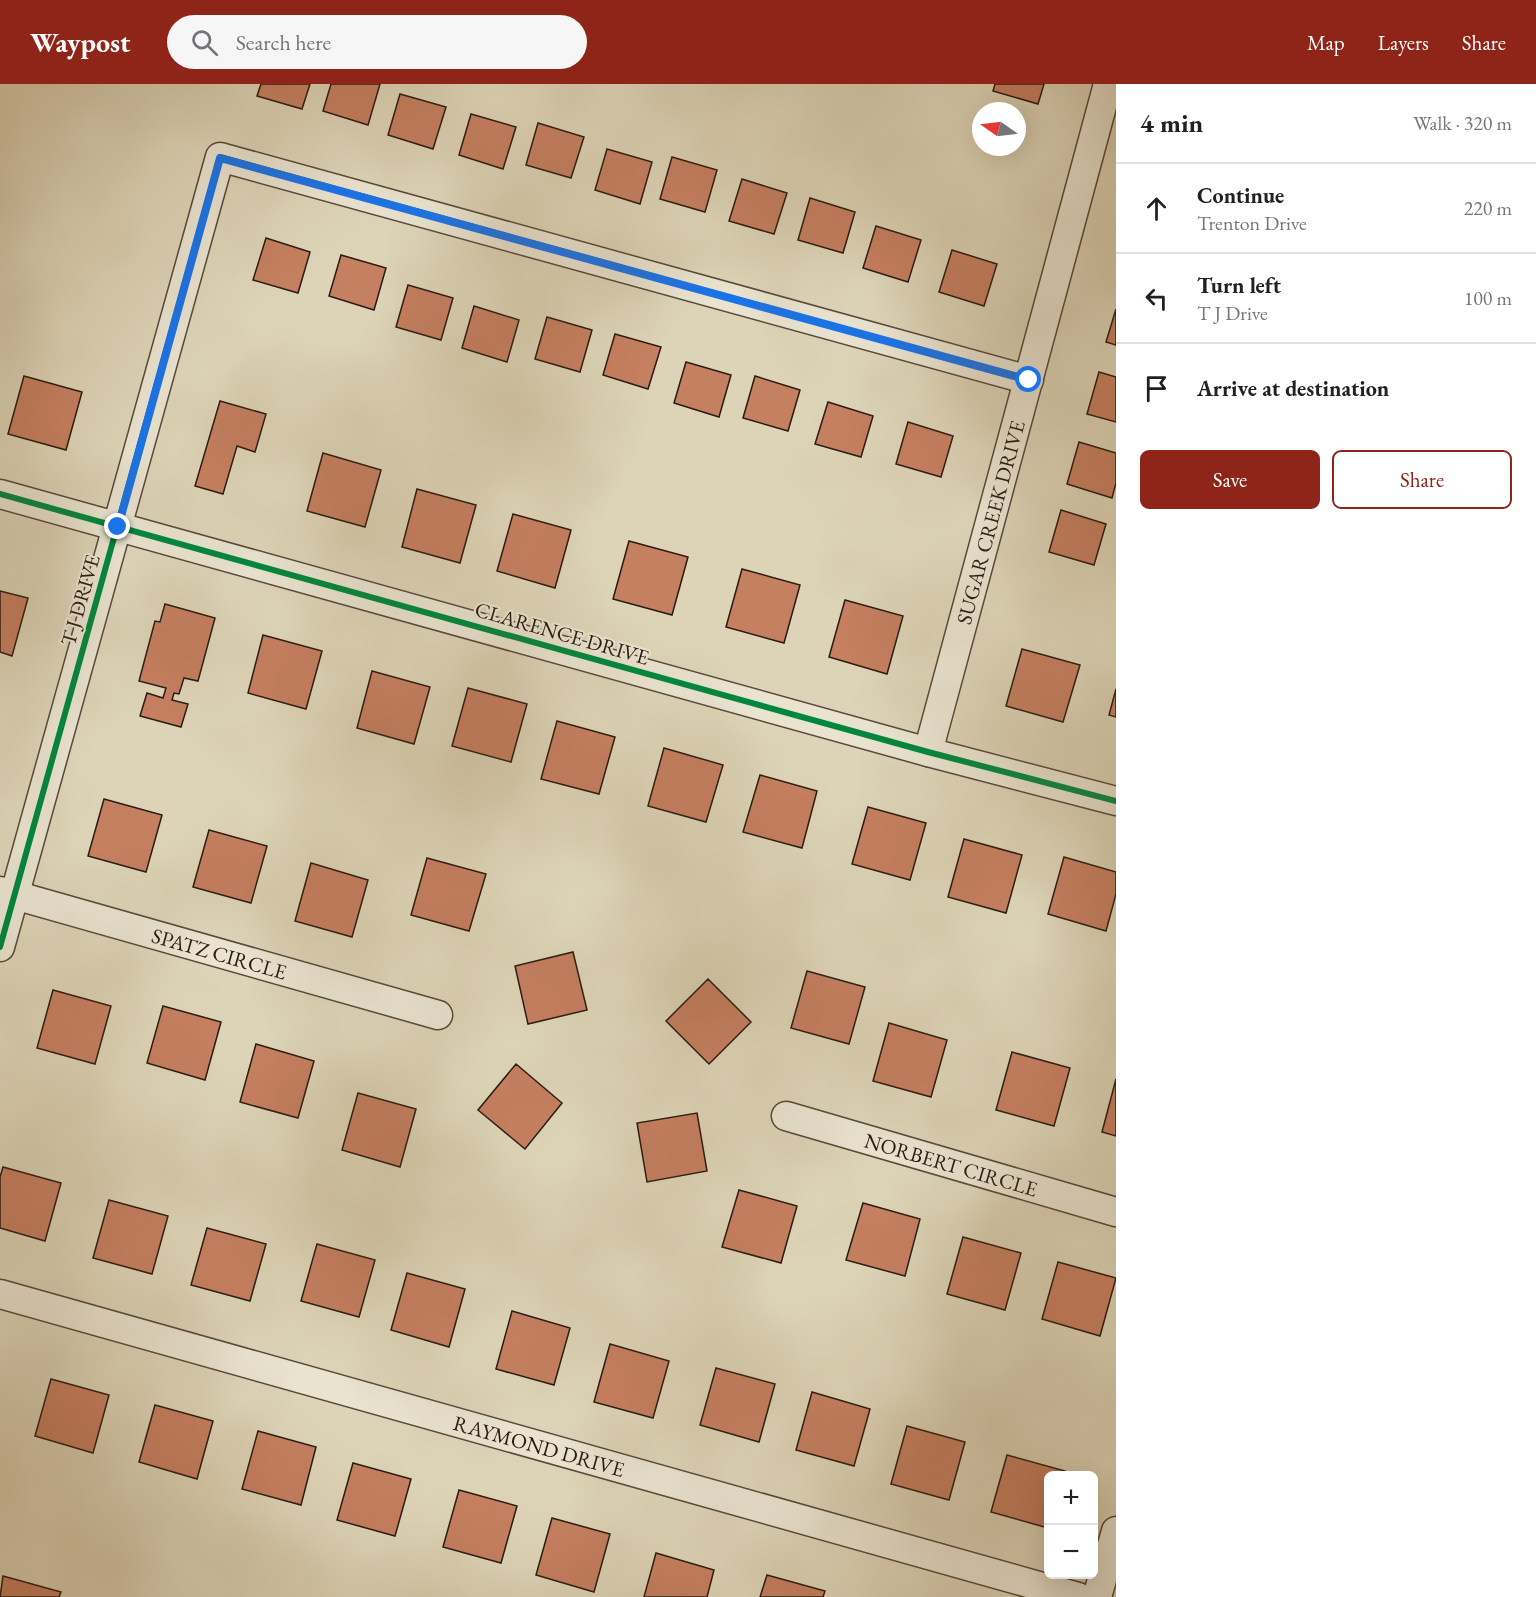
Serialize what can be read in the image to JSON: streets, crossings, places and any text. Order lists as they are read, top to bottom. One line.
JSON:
{"streets":{"street":["SUGAR CREEK DRIVE","T J DRIVE","CLARENCE DRIVE","SPATZ CIRCLE","NORBERT CIRCLE","RAYMOND DRIVE"]},"crossings":[["SUGAR CREEK DRIVE","T J DRIVE"],["SUGAR CREEK DRIVE","CLARENCE DRIVE"],["T J DRIVE","CLARENCE DRIVE"],["T J DRIVE","SPATZ CIRCLE"]],"north":"left","page":{"header":"Waypost","search":"Search here","nav":["Map","Layers","Share"],"heading":["4 min","Walk · 320 m"],"list":[["Continue","Trenton Drive","220 m"],["Turn left","T J Drive","100 m"],"Arrive at destination"],"buttons":["Save","Share"],"map_buttons":["+","−"]}}
